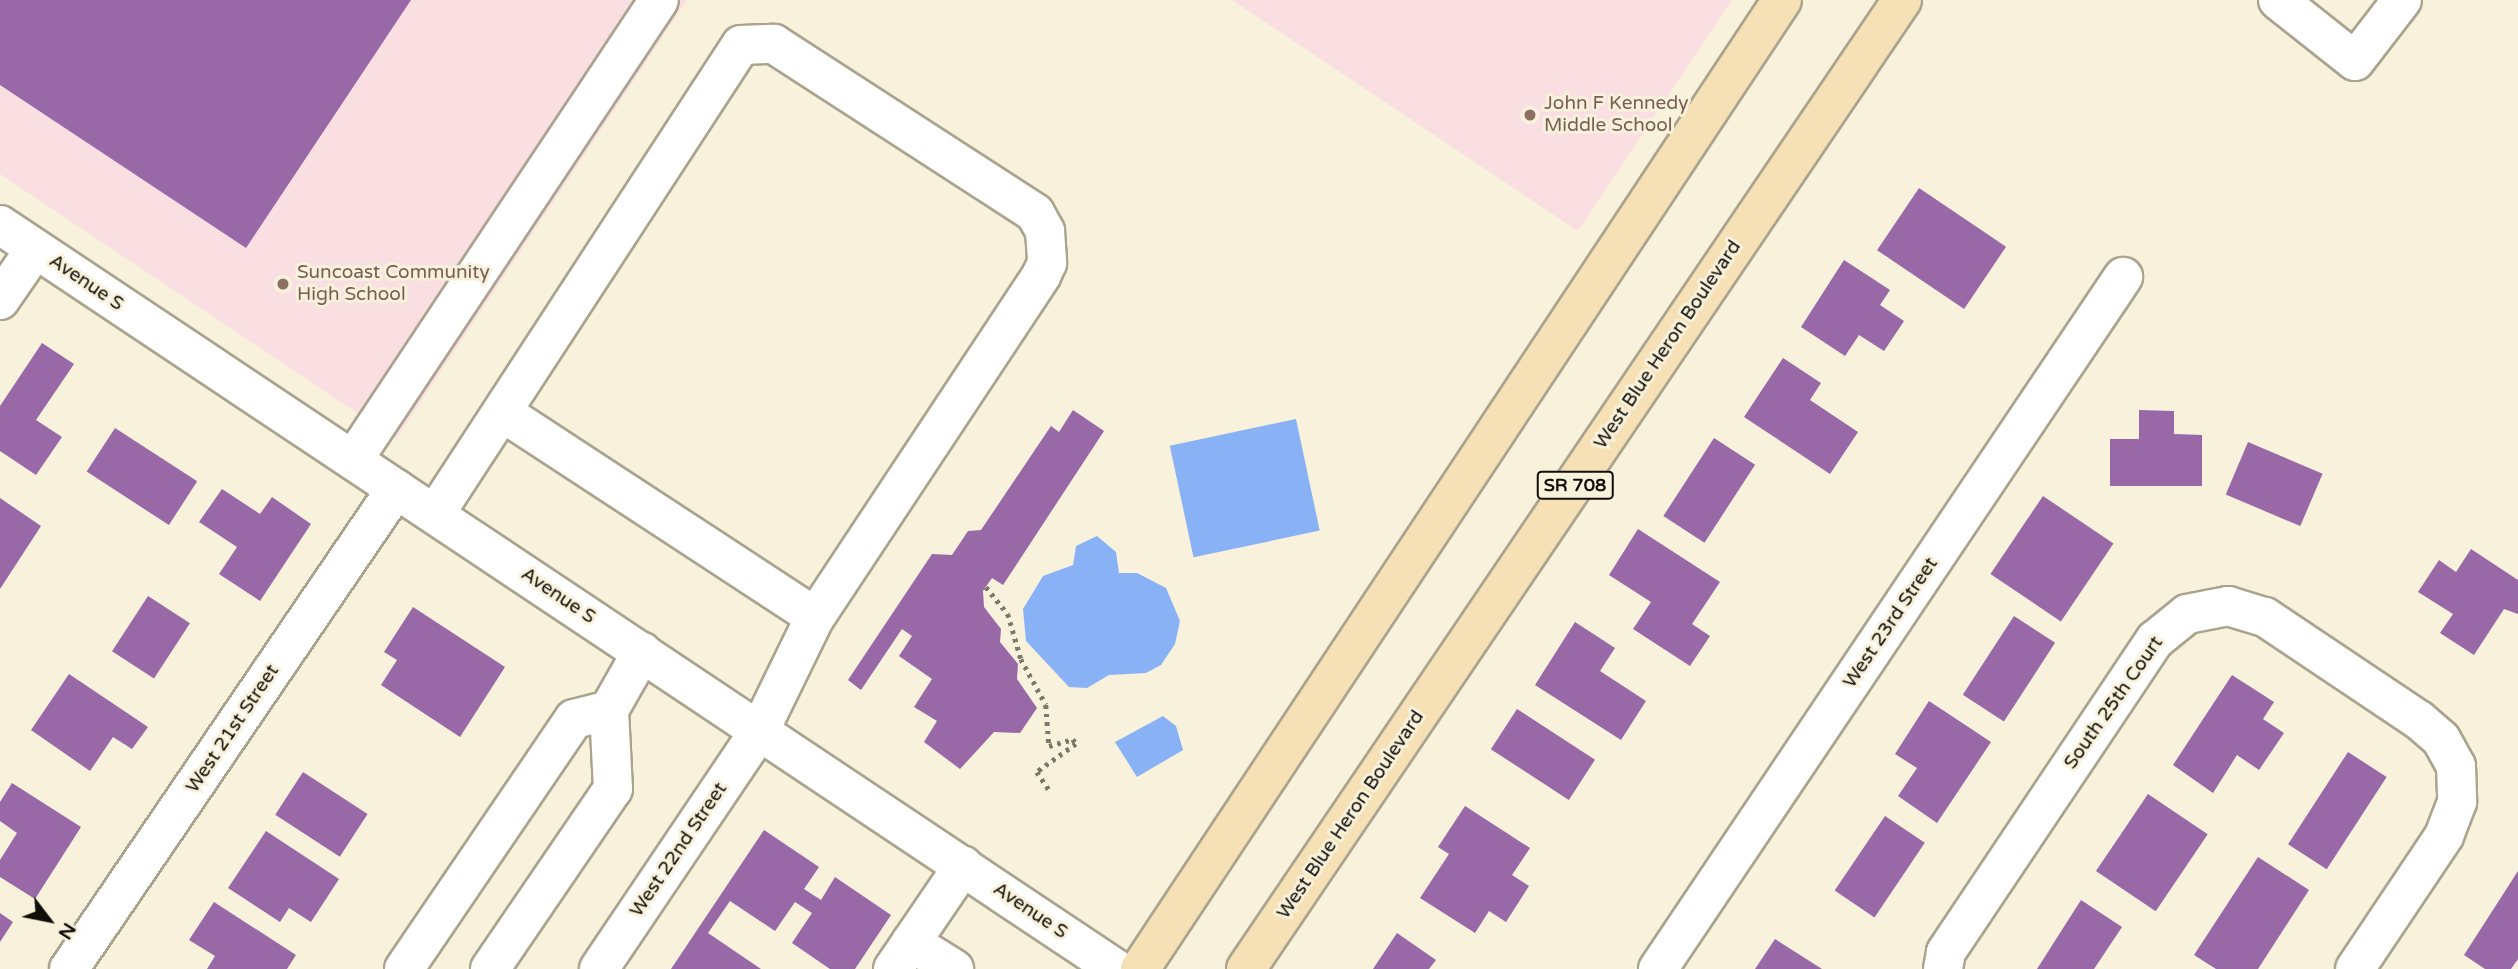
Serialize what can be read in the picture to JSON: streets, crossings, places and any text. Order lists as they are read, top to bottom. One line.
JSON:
{"streets":{"main road":["West Blue Heron Boulevard","SR 708"],"street":["Avenue S","West 23rd Street","South 25th Court","West 21st Street","West 22nd Street"]},"crossings":[["Avenue S","West 21st Street"],["Avenue S","West 22nd Street"]],"places":["John F Kennedy Middle School","Suncoast Community High School"],"north":"bottom right"}
